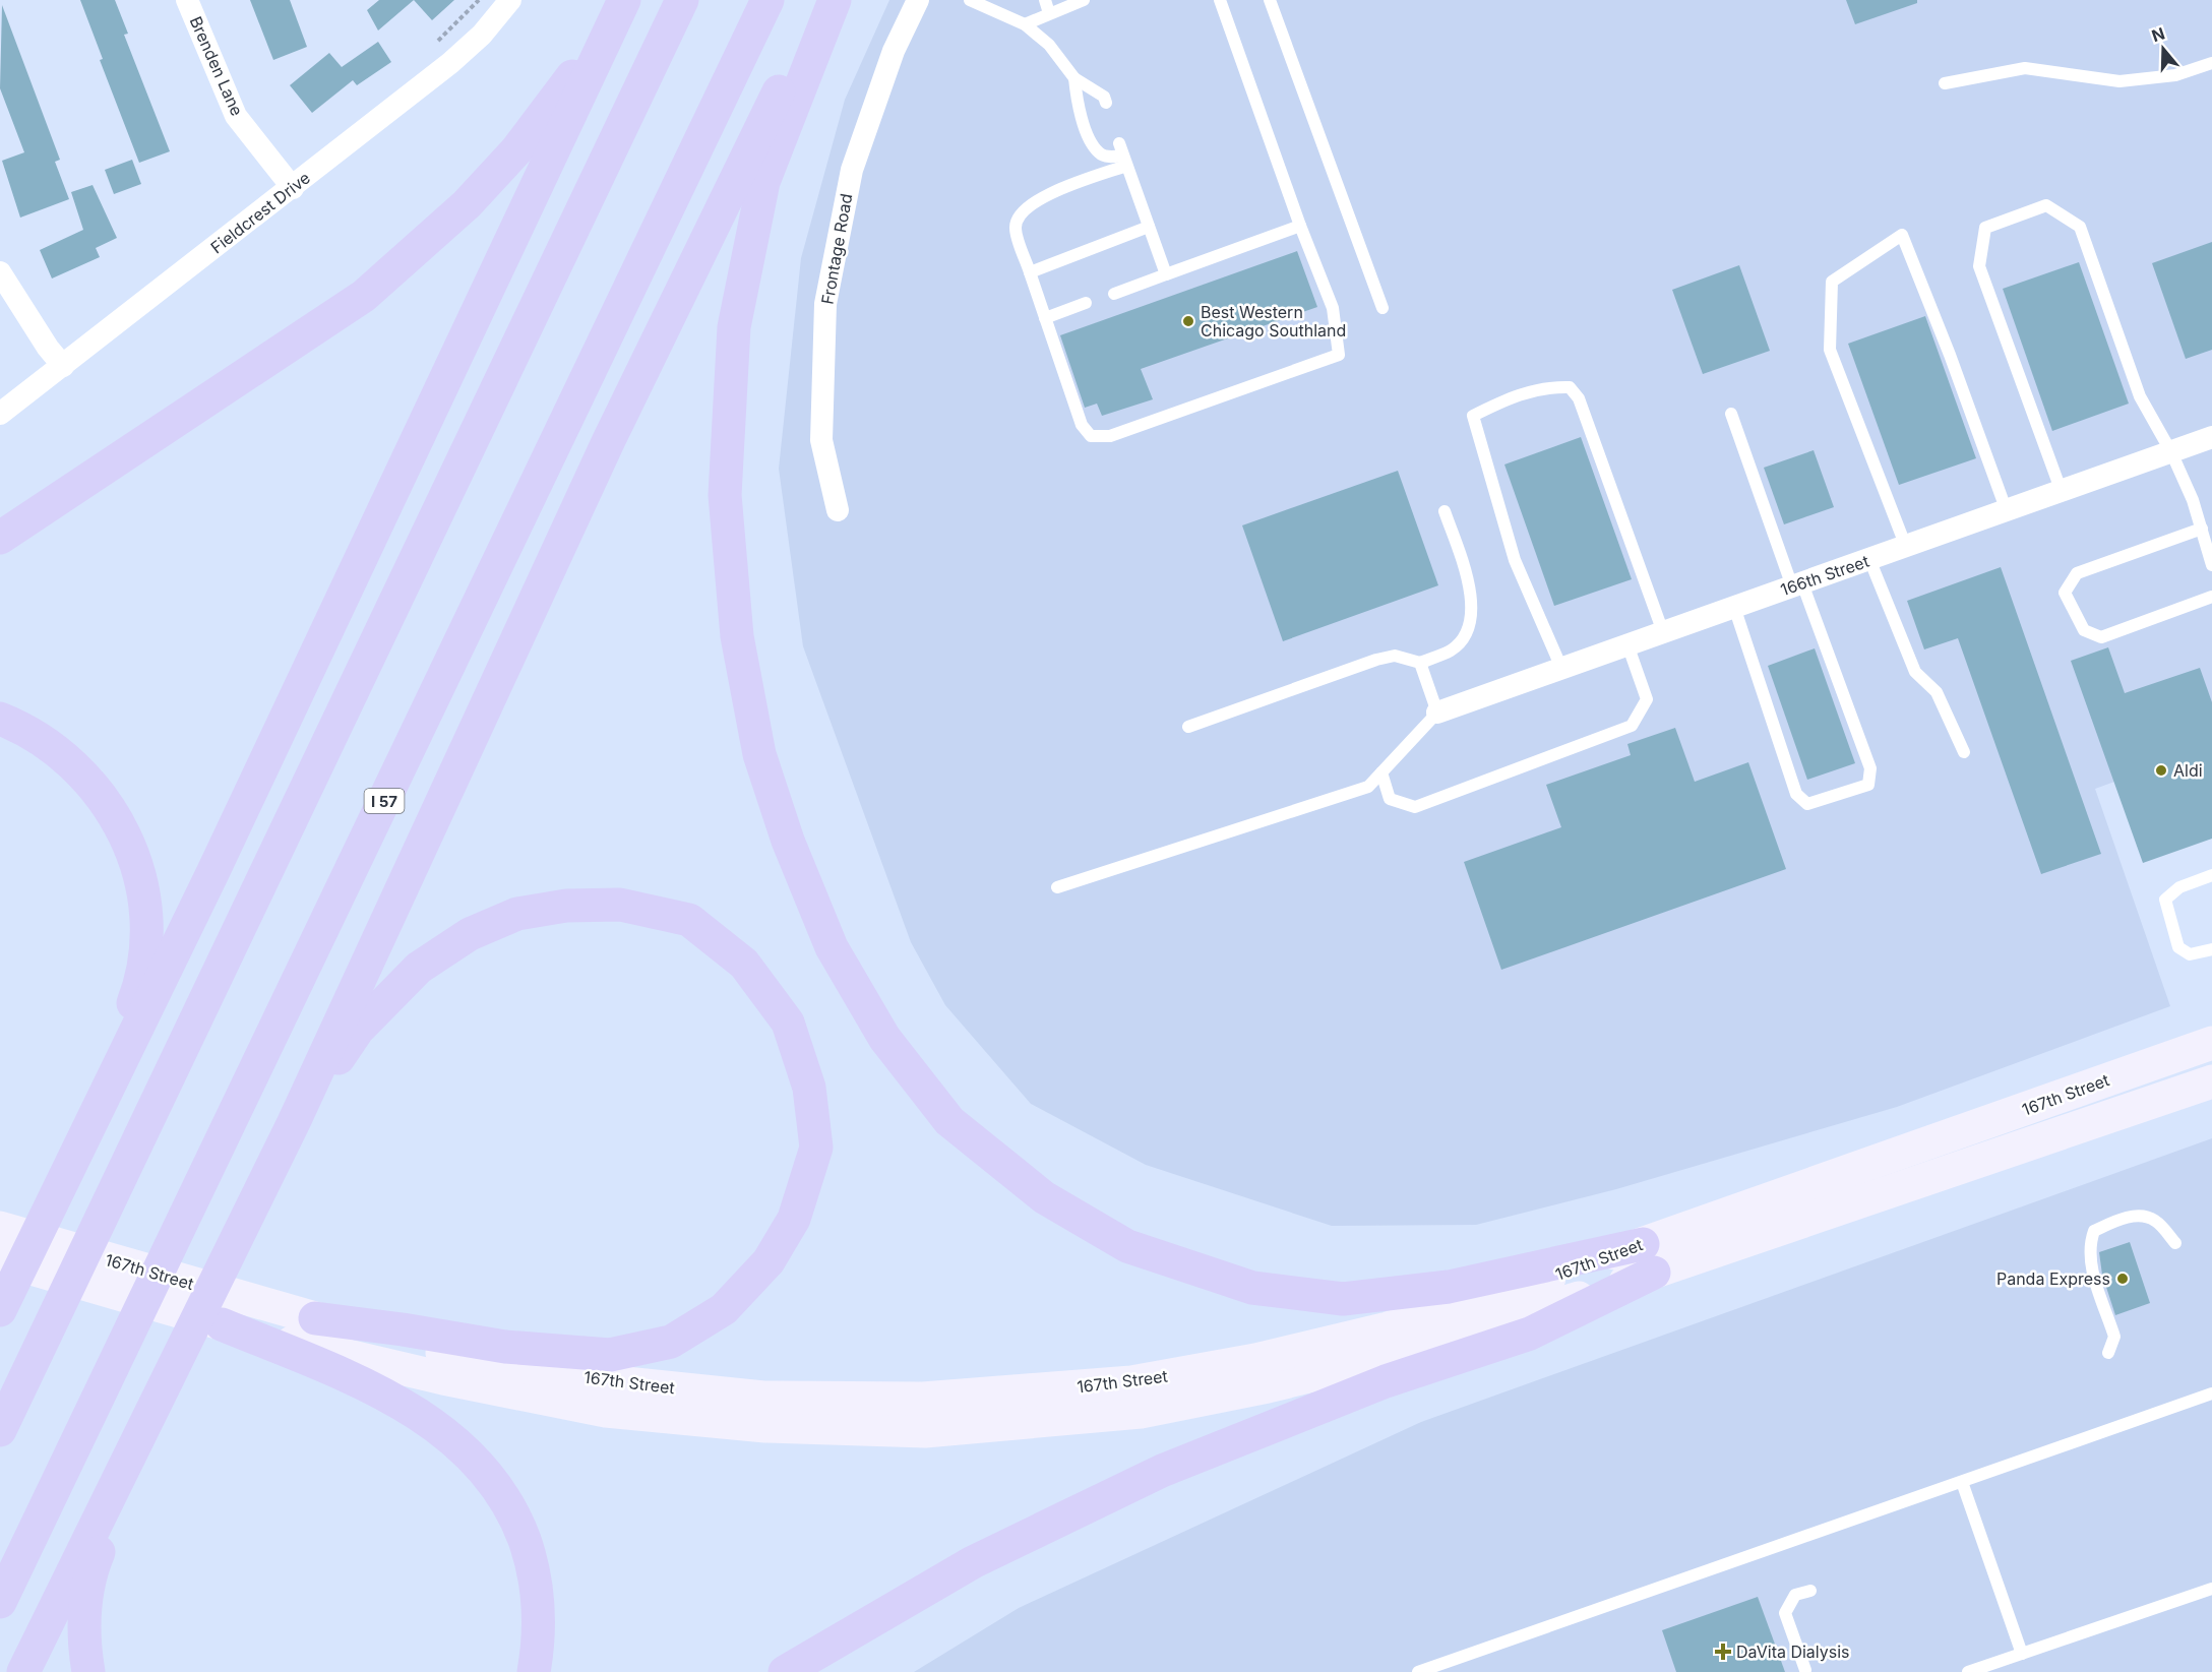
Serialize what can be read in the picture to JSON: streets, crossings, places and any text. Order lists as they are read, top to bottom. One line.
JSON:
{"streets":{"highway":["I 57"],"main road":["167th Street"],"street":["Brenden Lane","Fieldcrest Drive","Frontage Road","166th Street"]},"crossings":[["Brenden Lane","Fieldcrest Drive"]],"places":{"other":["Best Western Chicago Southland","Aldi","Panda Express"],"health":["DaVita Dialysis"]},"north":"top"}
